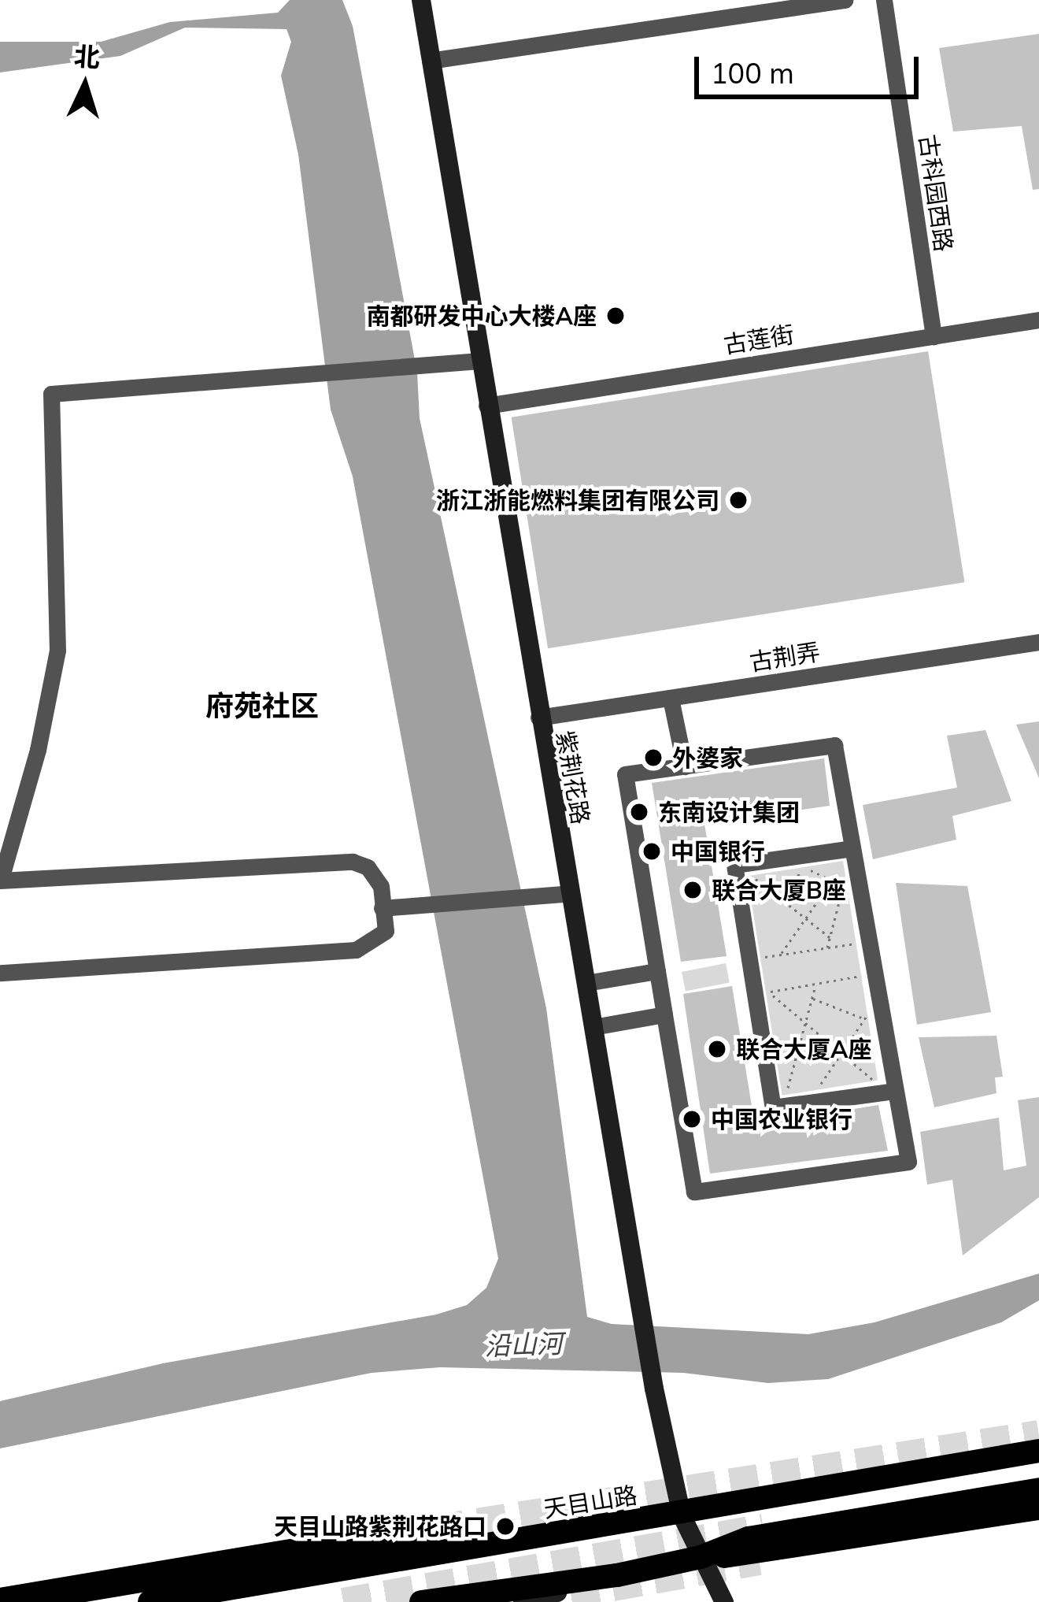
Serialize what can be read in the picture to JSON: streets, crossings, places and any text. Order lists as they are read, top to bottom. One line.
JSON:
{"streets":{"main road":["天目山路"],"street":["古科园西路","古莲街","古荆弄","紫荆花路"]},"crossings":[["古科园西路","古莲街"],["古莲街","紫荆花路"],["古荆弄","紫荆花路"],["紫荆花路","天目山路"]],"districts":["府苑社区"],"water":["沿山河"],"places":["南都研发中心大楼A座","浙江浙能燃料集团有限公司","外婆家","东南设计集团","中国银行","联合大厦B座","联合大厦A座","中国农业银行","天目山路紫荆花路口"],"scale_bar":"100 m","north":"top"}
